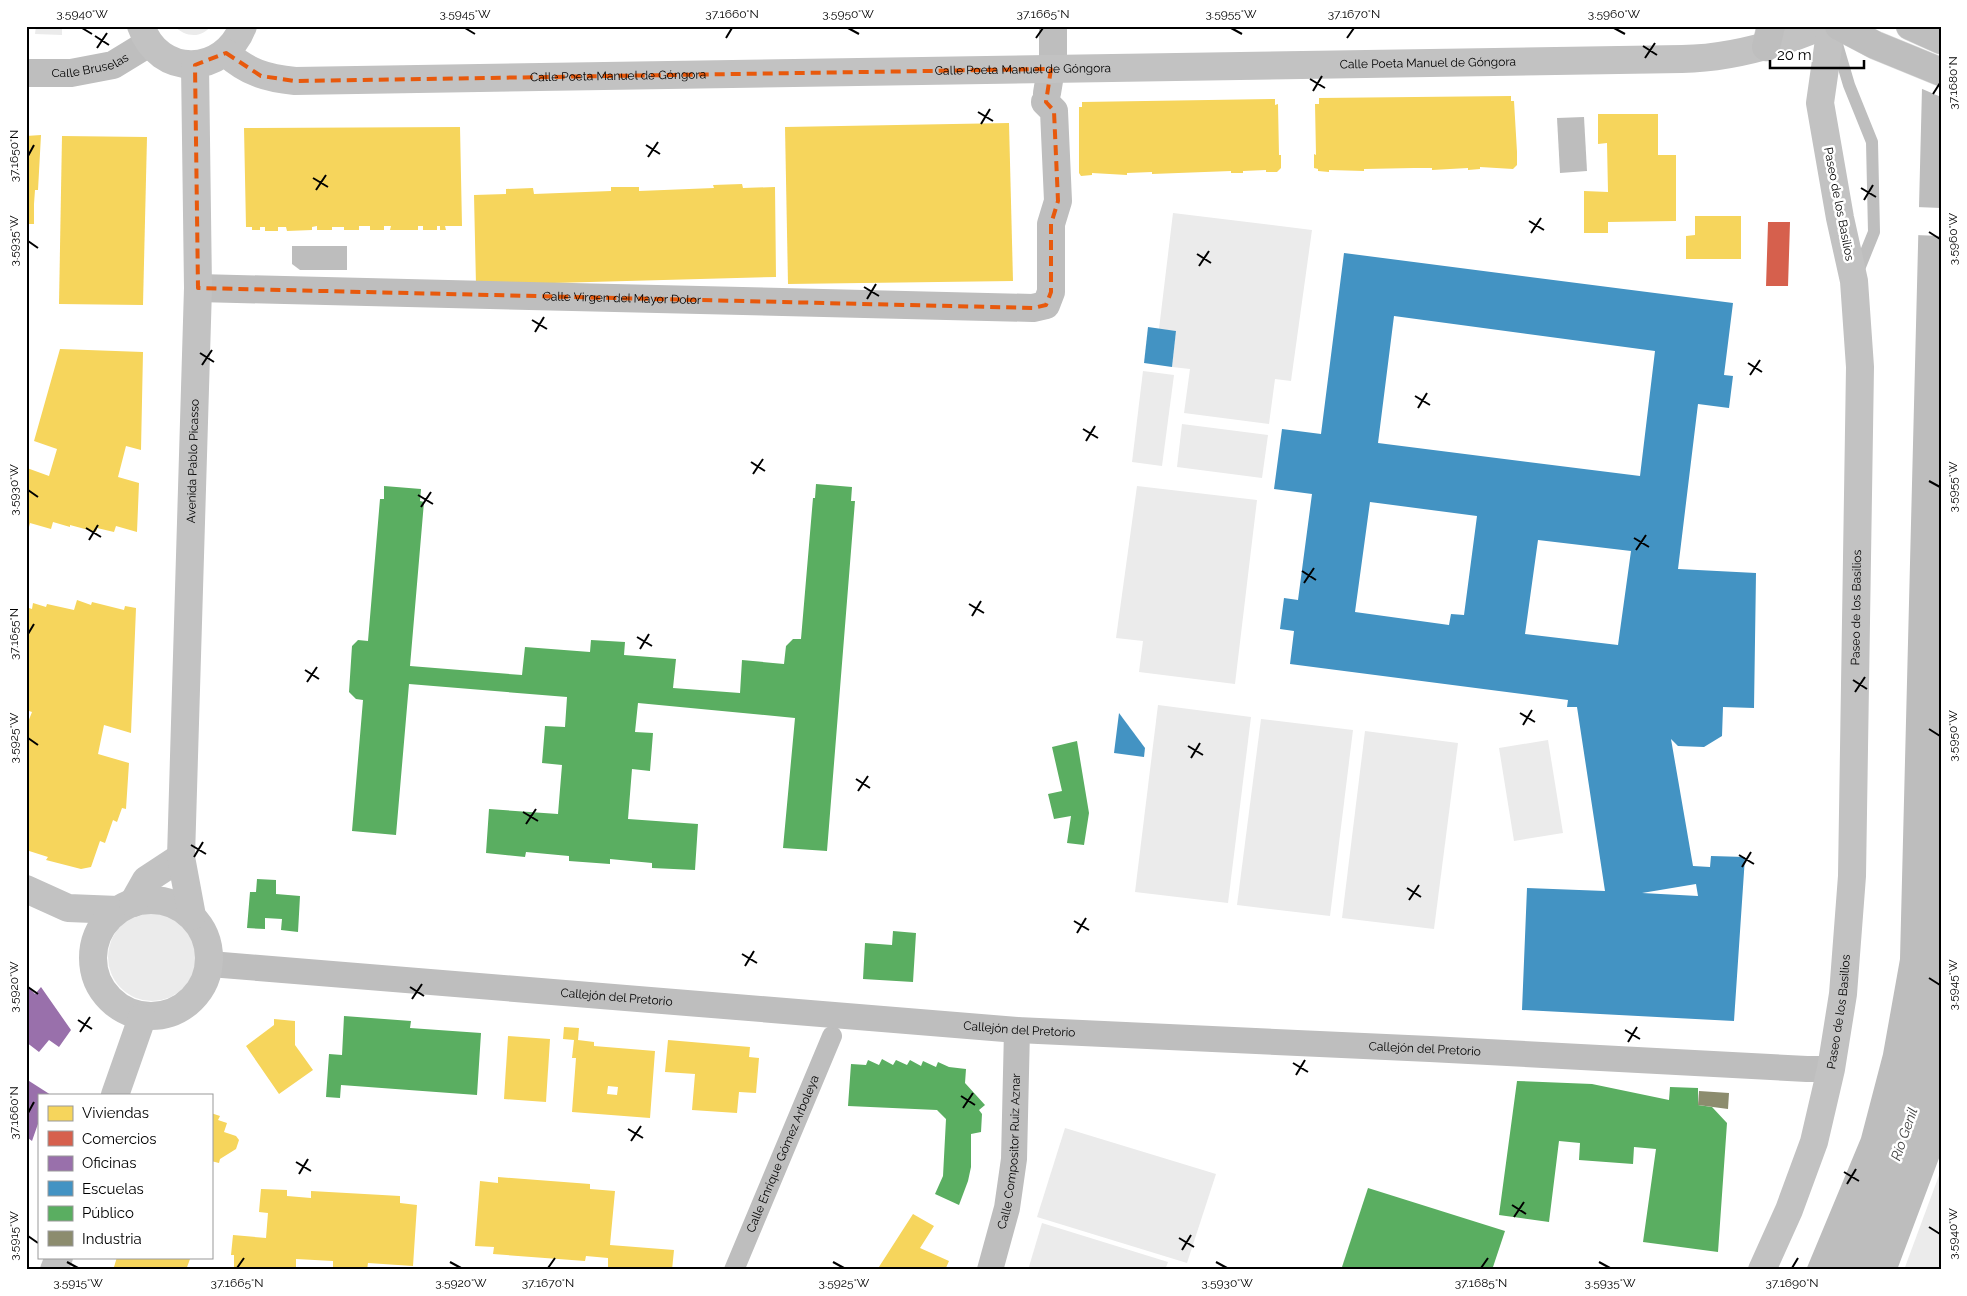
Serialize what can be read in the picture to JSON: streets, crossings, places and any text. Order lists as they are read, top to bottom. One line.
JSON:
{"streets":{"main road":["Calle Poeta Manuel de Góngora","Paseo de los Basilios","Avenida Pablo Picasso"],"street":["Calle Bruselas","Calle Virgen del Mayor Dolor","Callejón del Pretorio","Calle Compositor Ruiz Aznar","Calle Enrique Gómez Arboleya"]},"crossings":[["Calle Poeta Manuel de Góngora","Calle Virgen del Mayor Dolor"],["Paseo de los Basilios","Callejón del Pretorio"],["Calle Virgen del Mayor Dolor","Avenida Pablo Picasso"],["Avenida Pablo Picasso","Callejón del Pretorio"],["Callejón del Pretorio","Calle Compositor Ruiz Aznar"]],"water":["Río Genil"],"legend":["Viviendas","Comercios","Oficinas","Escuelas","Público","Industria"],"scale_bar":"20 m","coordinates":["3.5940°W","3.5945°W","37.1660°N","3.5950°W","37.1665°N","3.5955°W","37.1670°N","3.5960°W","37.1680°N","37.1650°N","3.5935°W","3.5930°W","37.1655°N","3.5925°W","3.5920°W","3.5915°W","37.1685°N","37.1690°N"]}
